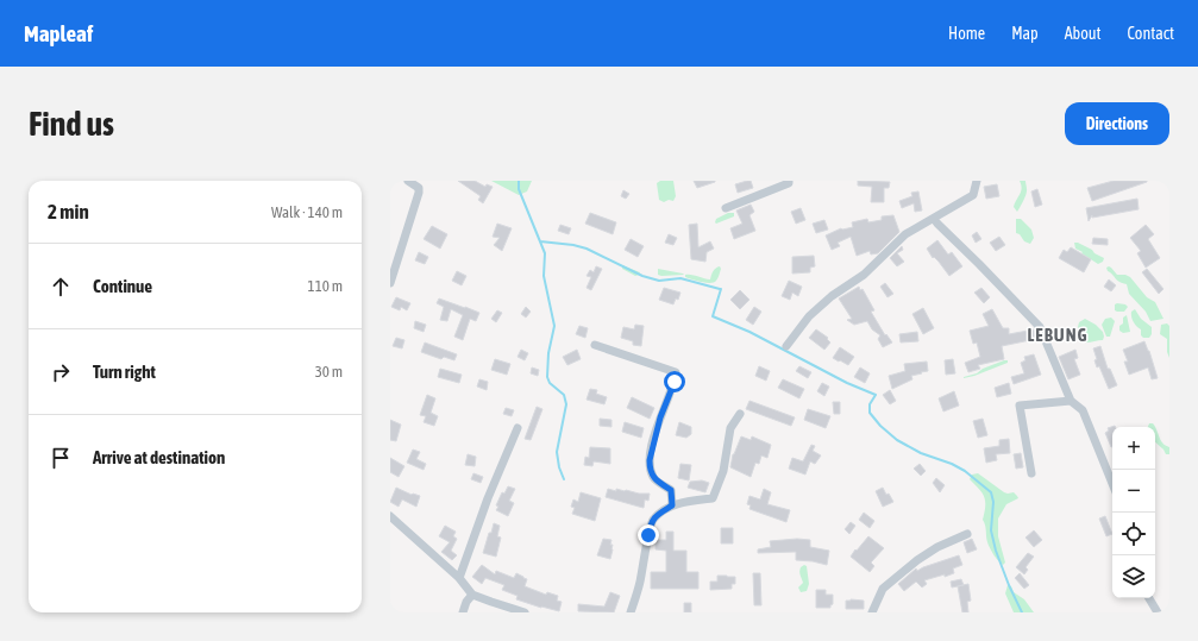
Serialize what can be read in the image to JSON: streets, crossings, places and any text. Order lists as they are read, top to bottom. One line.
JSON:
{"districts":["LEBUNG"],"page":{"header":"Mapleaf","nav":["Home","Map","About","Contact"],"buttons":"Directions","title":"Find us","heading":["2 min","Walk · 140 m"],"list":[["Continue","110 m"],["Turn right","30 m"],"Arrive at destination"],"map_buttons":["+","−"]}}
